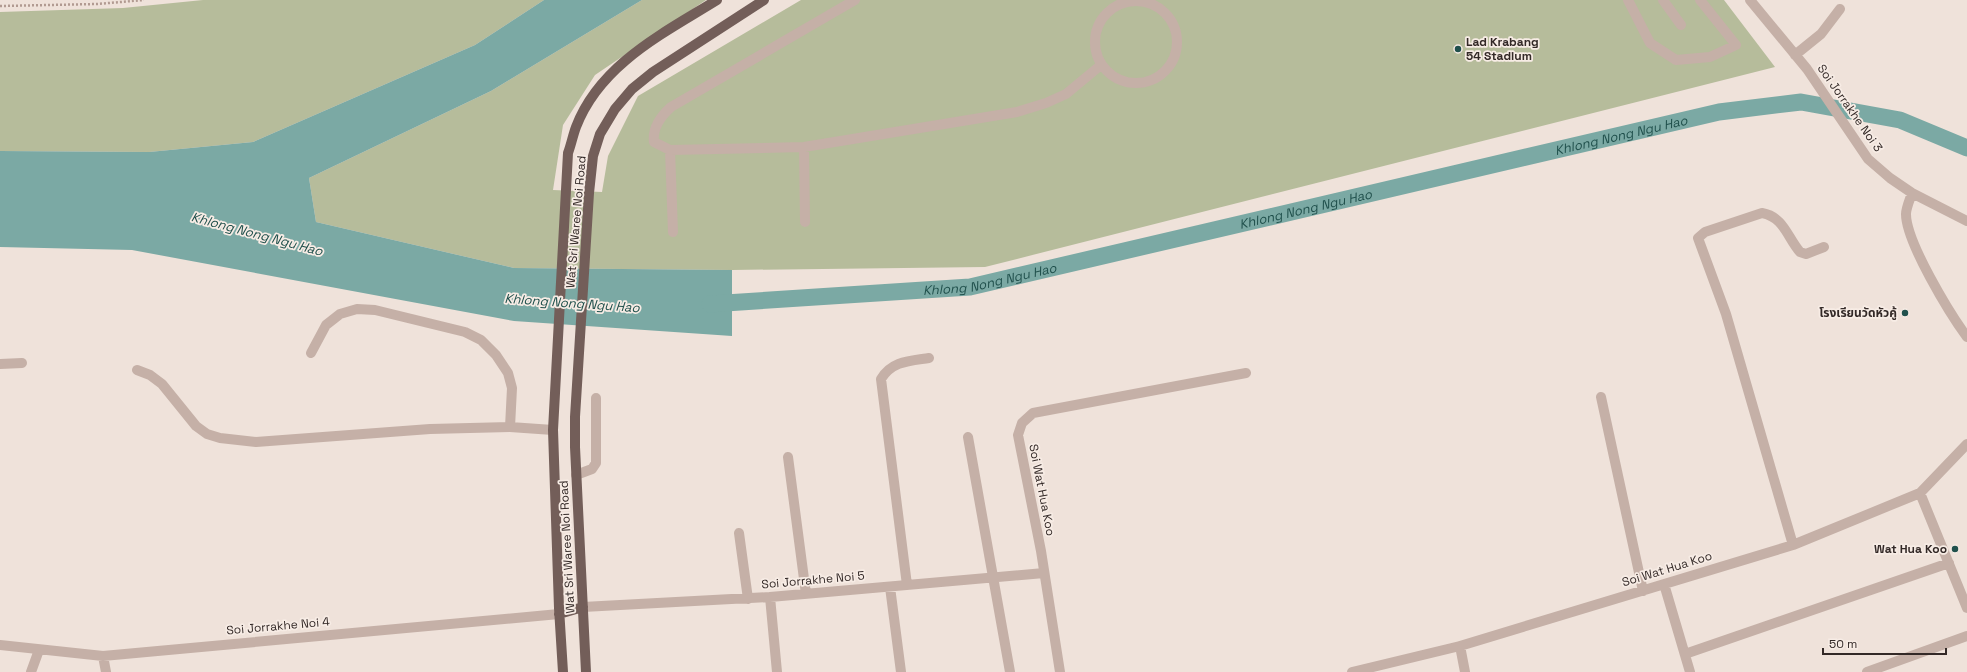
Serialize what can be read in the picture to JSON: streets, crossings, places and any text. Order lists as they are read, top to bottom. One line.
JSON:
{"streets":{"main road":["Wat Sri Waree Noi Road"],"street":["Soi Jorrakhe Noi 3","Soi Wat Hua Koo","Soi Jorrakhe Noi 5","Soi Jorrakhe Noi 4"]},"crossings":[["Wat Sri Waree Noi Road","Soi Jorrakhe Noi 5"],["Wat Sri Waree Noi Road","Soi Jorrakhe Noi 4"],["Soi Wat Hua Koo","Soi Jorrakhe Noi 5"]],"water":["Khlong Nong Ngu Hao"],"places":["Lad Krabang 54 Stadium","โรงเรียนวัดหัวคู้","Wat Hua Koo"],"scale_bar":"50 m"}
